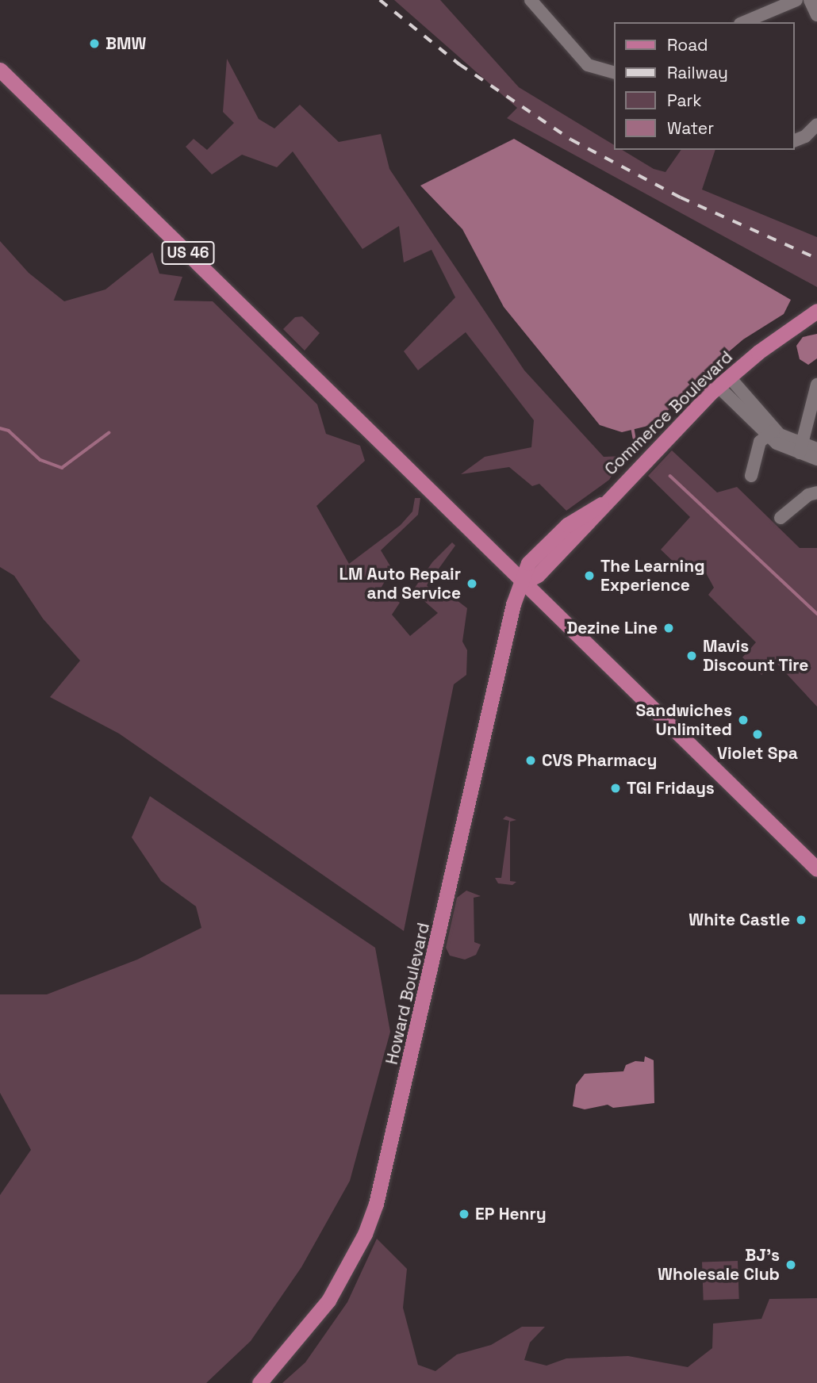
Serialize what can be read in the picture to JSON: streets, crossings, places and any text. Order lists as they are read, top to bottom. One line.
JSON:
{"streets":{"main road":["US 46","Commerce Boulevard","Howard Boulevard"]},"crossings":[["US 46","Commerce Boulevard"],["US 46","Howard Boulevard"],["Commerce Boulevard","Howard Boulevard"]],"places":["BMW","The Learning Experience","LM Auto Repair and Service","Dezine Line","Mavis Discount Tire","Sandwiches Unlimited","Violet Spa","CVS Pharmacy","TGI Fridays","White Castle","EP Henry","BJ's Wholesale Club"],"legend":["Road","Railway","Park","Water"]}
